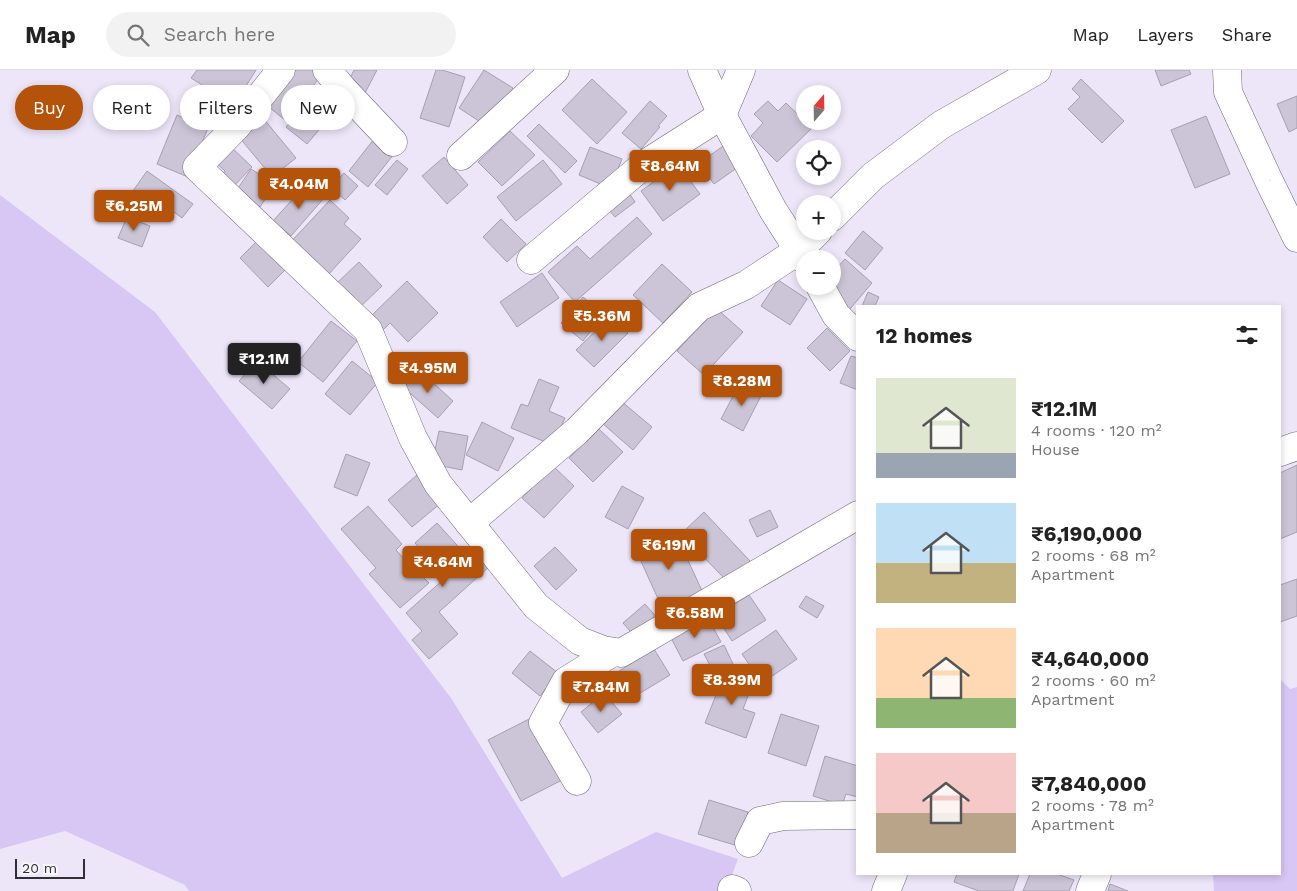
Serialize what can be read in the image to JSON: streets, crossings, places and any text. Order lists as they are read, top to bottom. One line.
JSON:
{"scale_bar":"20 m","north":"top","page":{"header":"Map","search":"Search here","nav":["Map","Layers","Share"],"map_buttons":["+","−"],"chip":["Buy","Rent","Filters","New"],"price":["₹8.64M","₹4.04M","₹6.25M","₹5.36M","₹12.1M","₹4.95M","₹8.28M","₹6.19M","₹4.64M","₹6.58M","₹8.39M","₹7.84M"],"heading":"12 homes","list":[{"name":"₹12.1M","note":"4 rooms · 120 m² · House"},{"name":"₹6,190,000","note":"2 rooms · 68 m² · Apartment"},{"name":"₹4,640,000","note":"2 rooms · 60 m² · Apartment"},{"name":"₹7,840,000","note":"2 rooms · 78 m² · Apartment"}],"scale":"20 m"}}
